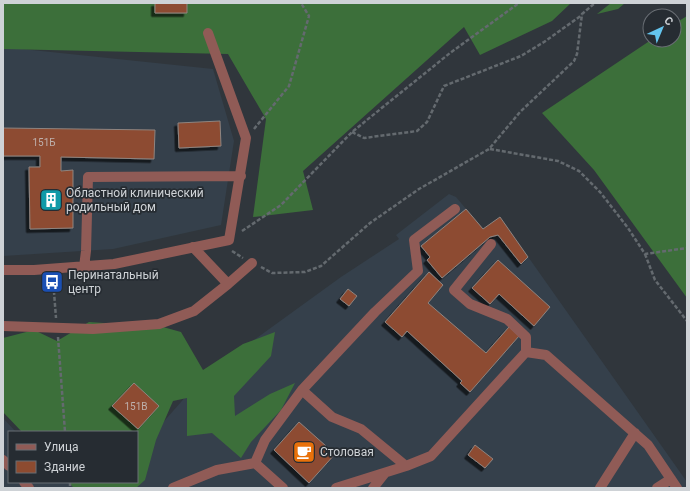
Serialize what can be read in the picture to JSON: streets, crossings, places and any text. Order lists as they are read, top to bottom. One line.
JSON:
{"places":{"building":["Областной клинический родильный дом"],"bus stop":["Перинатальный центр"],"cafe":["Столовая"]},"house_numbers":["151Б","151В"],"legend":["Улица","Здание"],"north":"top right"}
